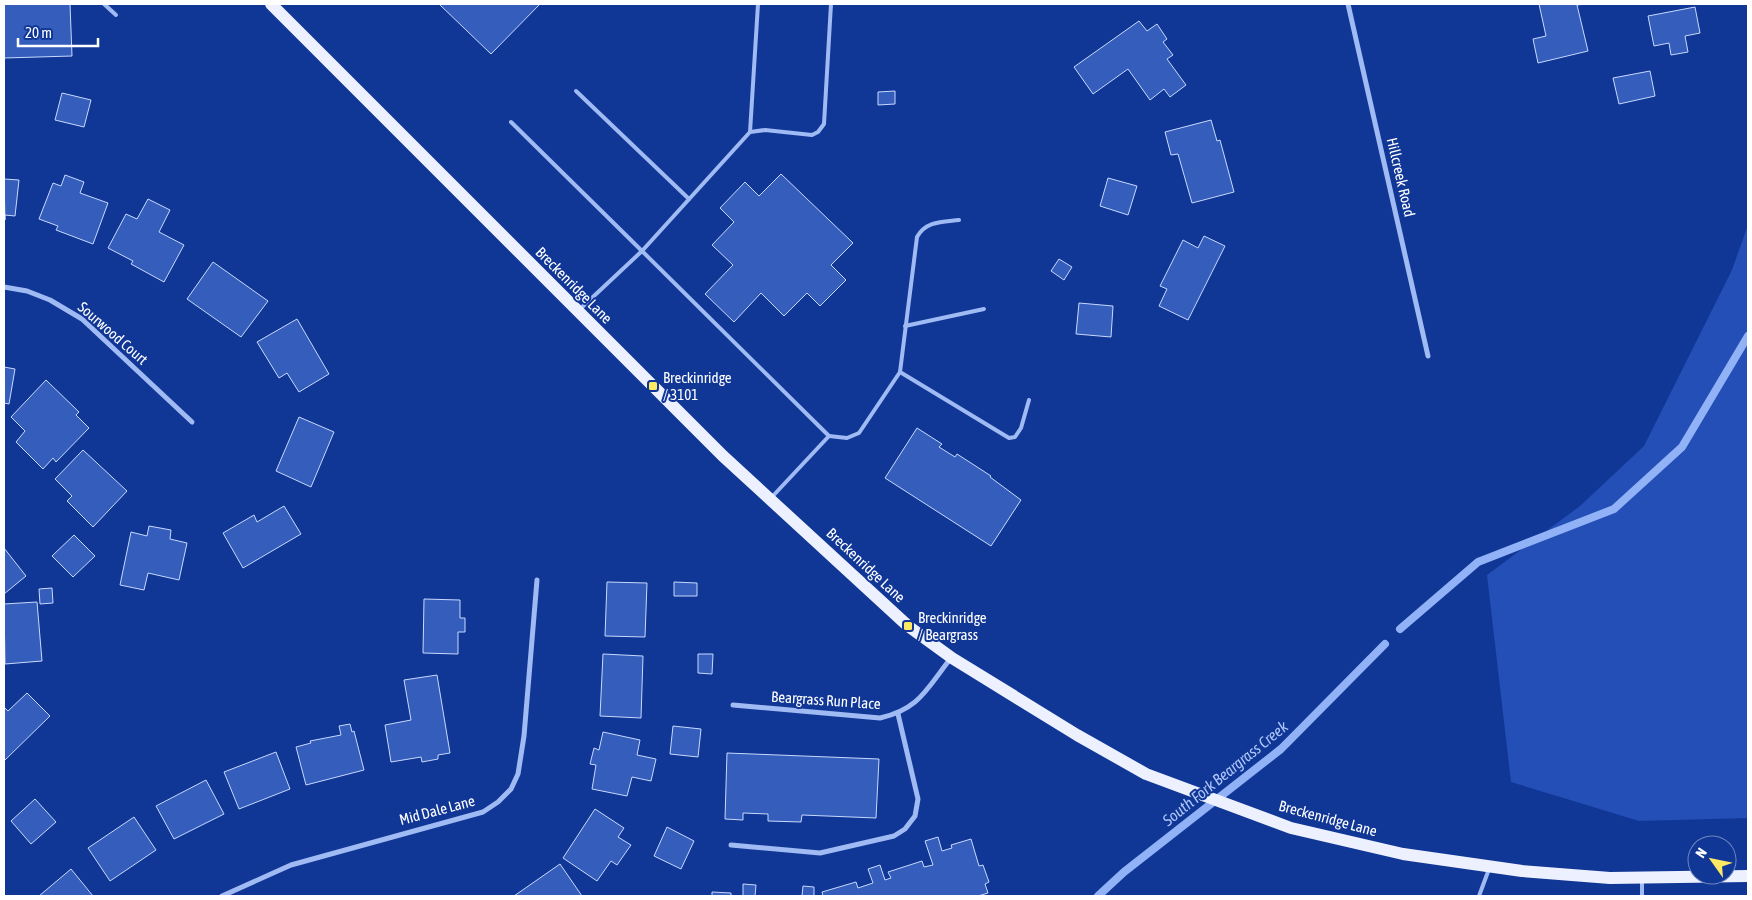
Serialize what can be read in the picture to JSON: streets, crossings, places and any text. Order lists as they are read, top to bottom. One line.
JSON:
{"streets":{"main road":["Breckenridge Lane"],"street":["Hillcreek Road","Sourwood Court","Beargrass Run Place","Mid Dale Lane"]},"crossings":[["Breckenridge Lane","Beargrass Run Place"]],"water":["South Fork Beargrass Creek"],"places":{"transit":["Breckinridge / 3101","Breckinridge / Beargrass"]},"scale_bar":"20 m","north":"top left"}
